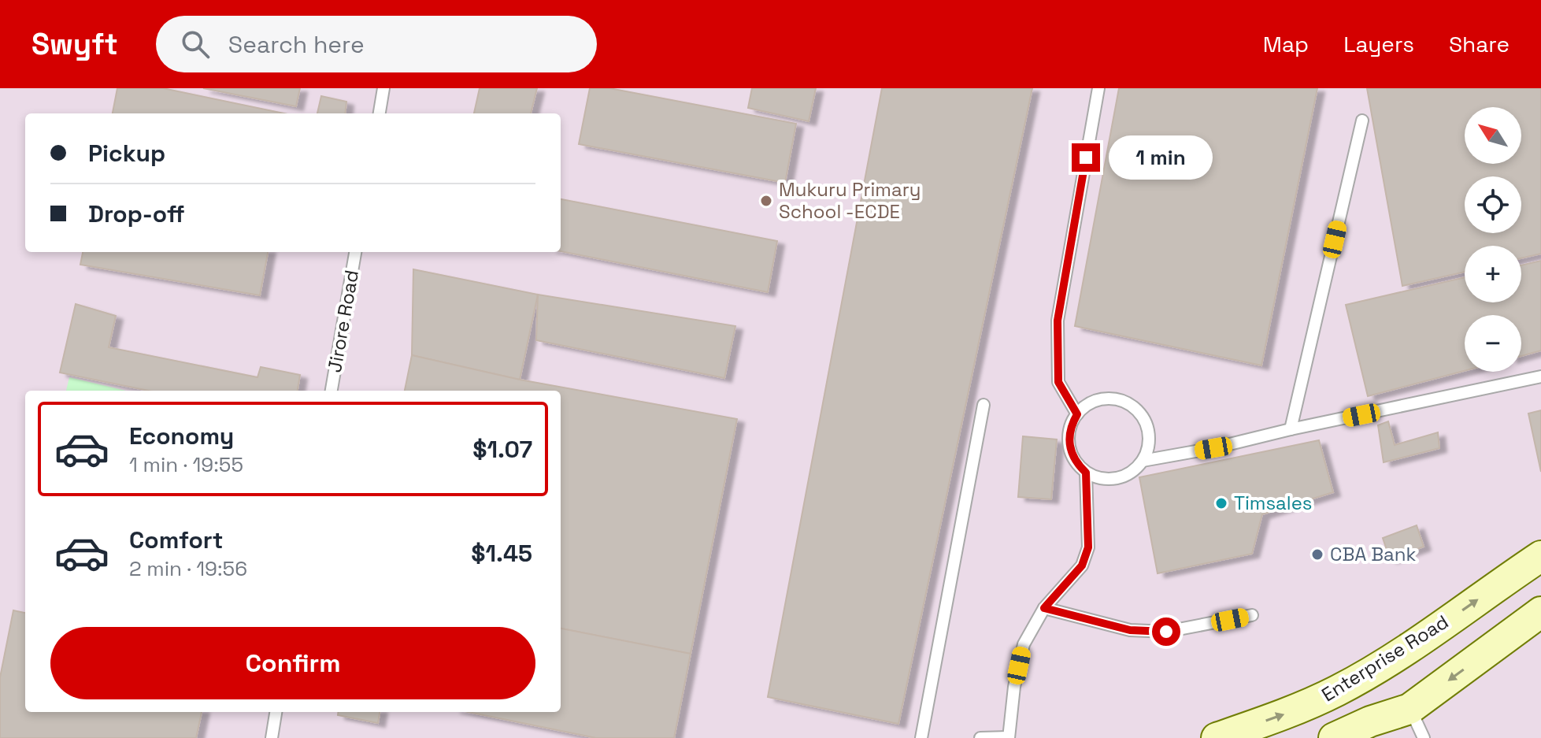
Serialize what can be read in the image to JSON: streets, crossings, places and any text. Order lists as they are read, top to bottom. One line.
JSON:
{"streets":{"main road":["Enterprise Road"],"lane":["Jirore Road"]},"places":["Mukuru Primary School -ECDE","Timsales","CBA Bank"],"north":"top left","page":{"header":"Swyft","search":"Search here","nav":["Map","Layers","Share"],"map_buttons":["+","−"],"banner":["Pickup","Drop-off"],"bubble":"1 min","list":[{"name":"Economy","note":"1 min · 19:55","value":"$1.07"},{"name":"Comfort","note":"2 min · 19:56","value":"$1.45"}],"buttons":"Confirm"}}
